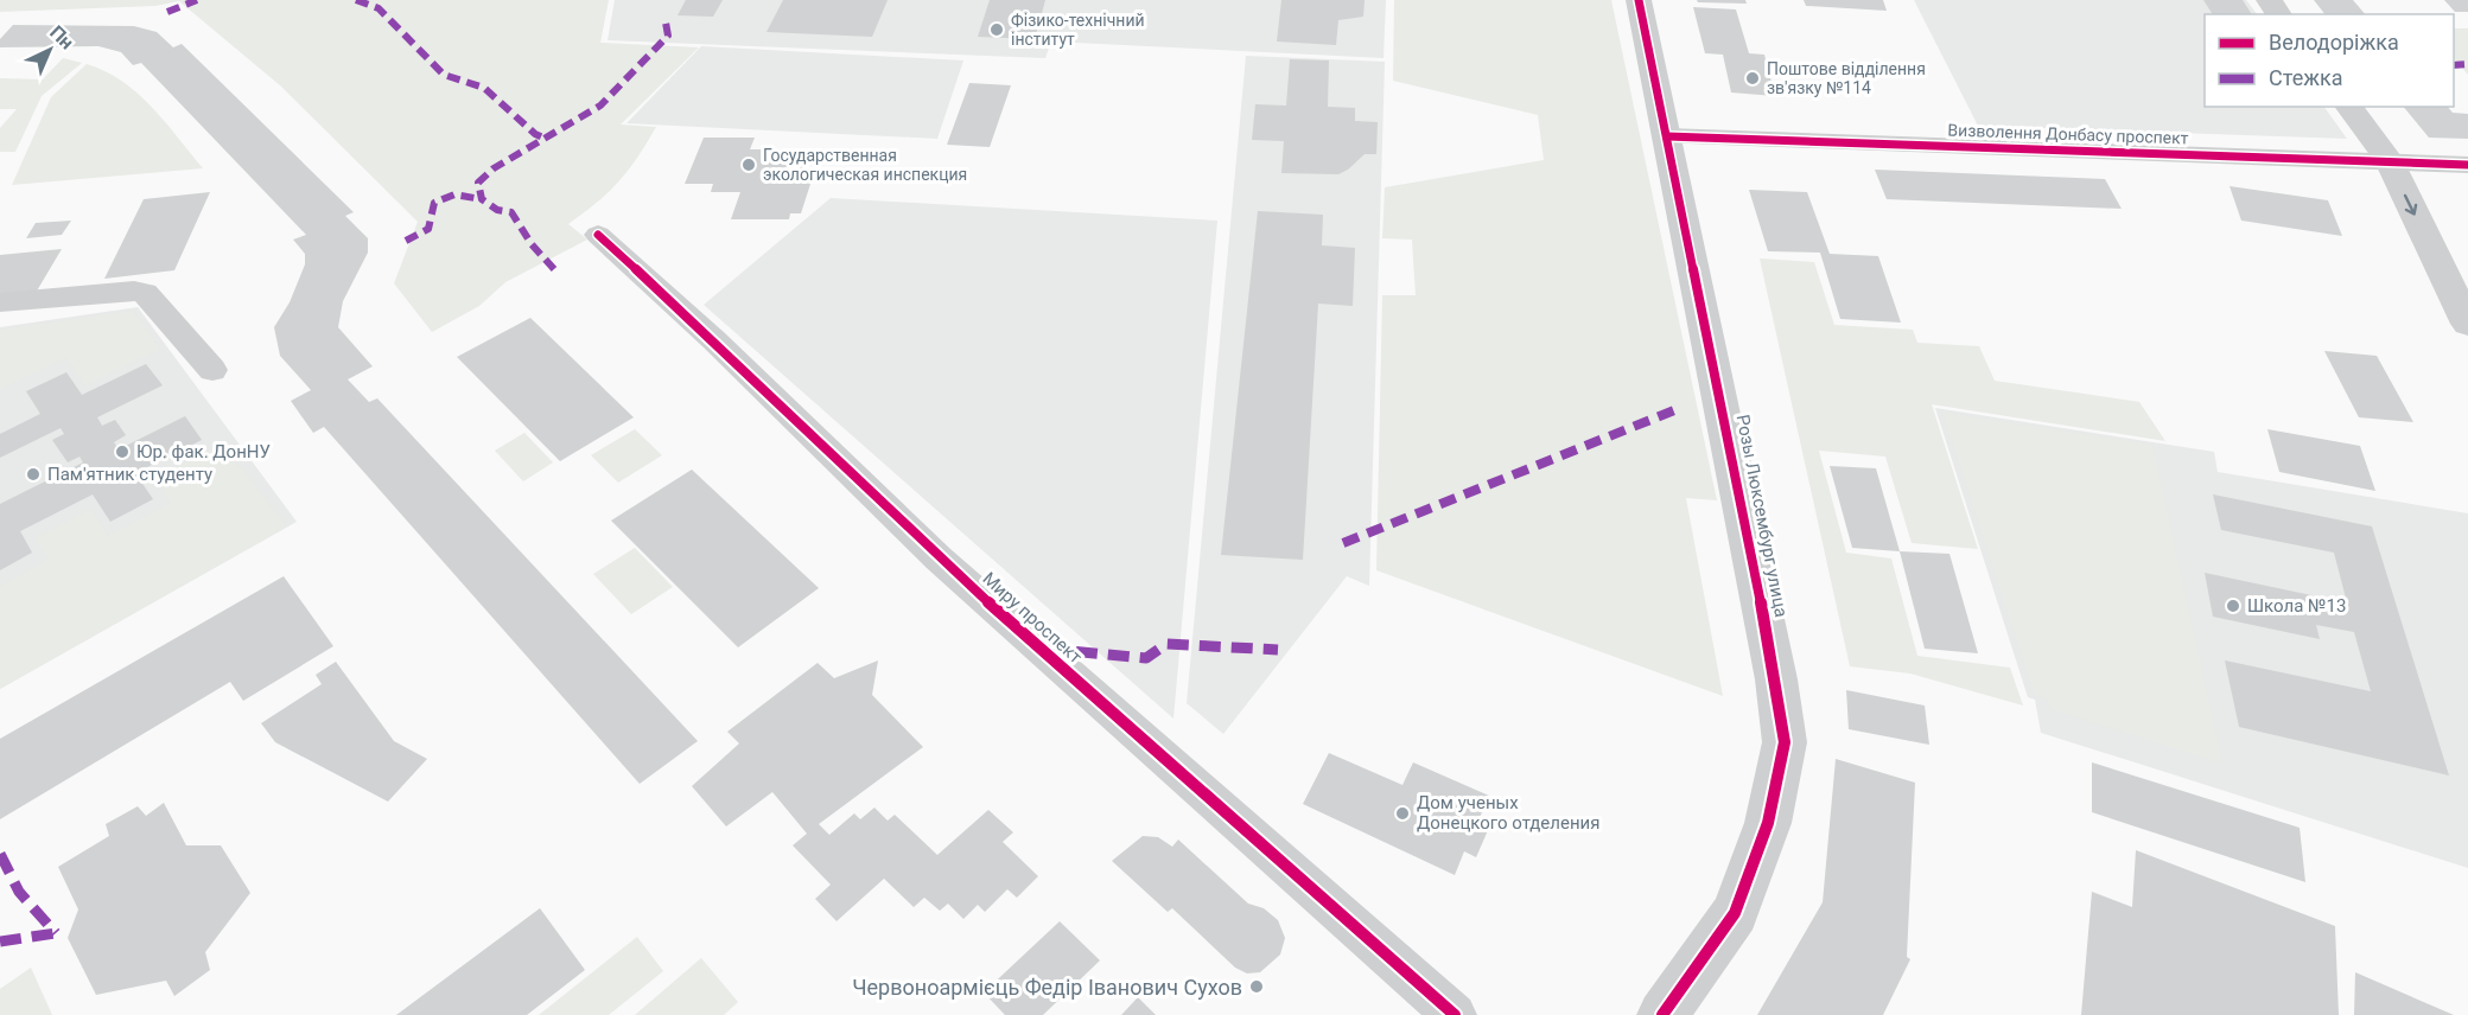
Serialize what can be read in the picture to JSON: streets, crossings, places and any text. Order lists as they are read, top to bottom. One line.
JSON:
{"streets":{"street":["Визволення Донбасу проспект","Розы Люксембург улица","Миру проспект"]},"crossings":[["Визволення Донбасу проспект","Розы Люксембург улица"]],"places":["Фізико-технічний інститут","Поштове відділення зв'язку №114","Государственная экологическая инспекция","Юр. фак. ДонНУ","Пам'ятник студенту","Школа №13","Дом ученых Донецкого отделения","Червоноармієць Федір Іванович Сухов"],"legend":["Велодоріжка","Стежка"],"north":"top right"}
